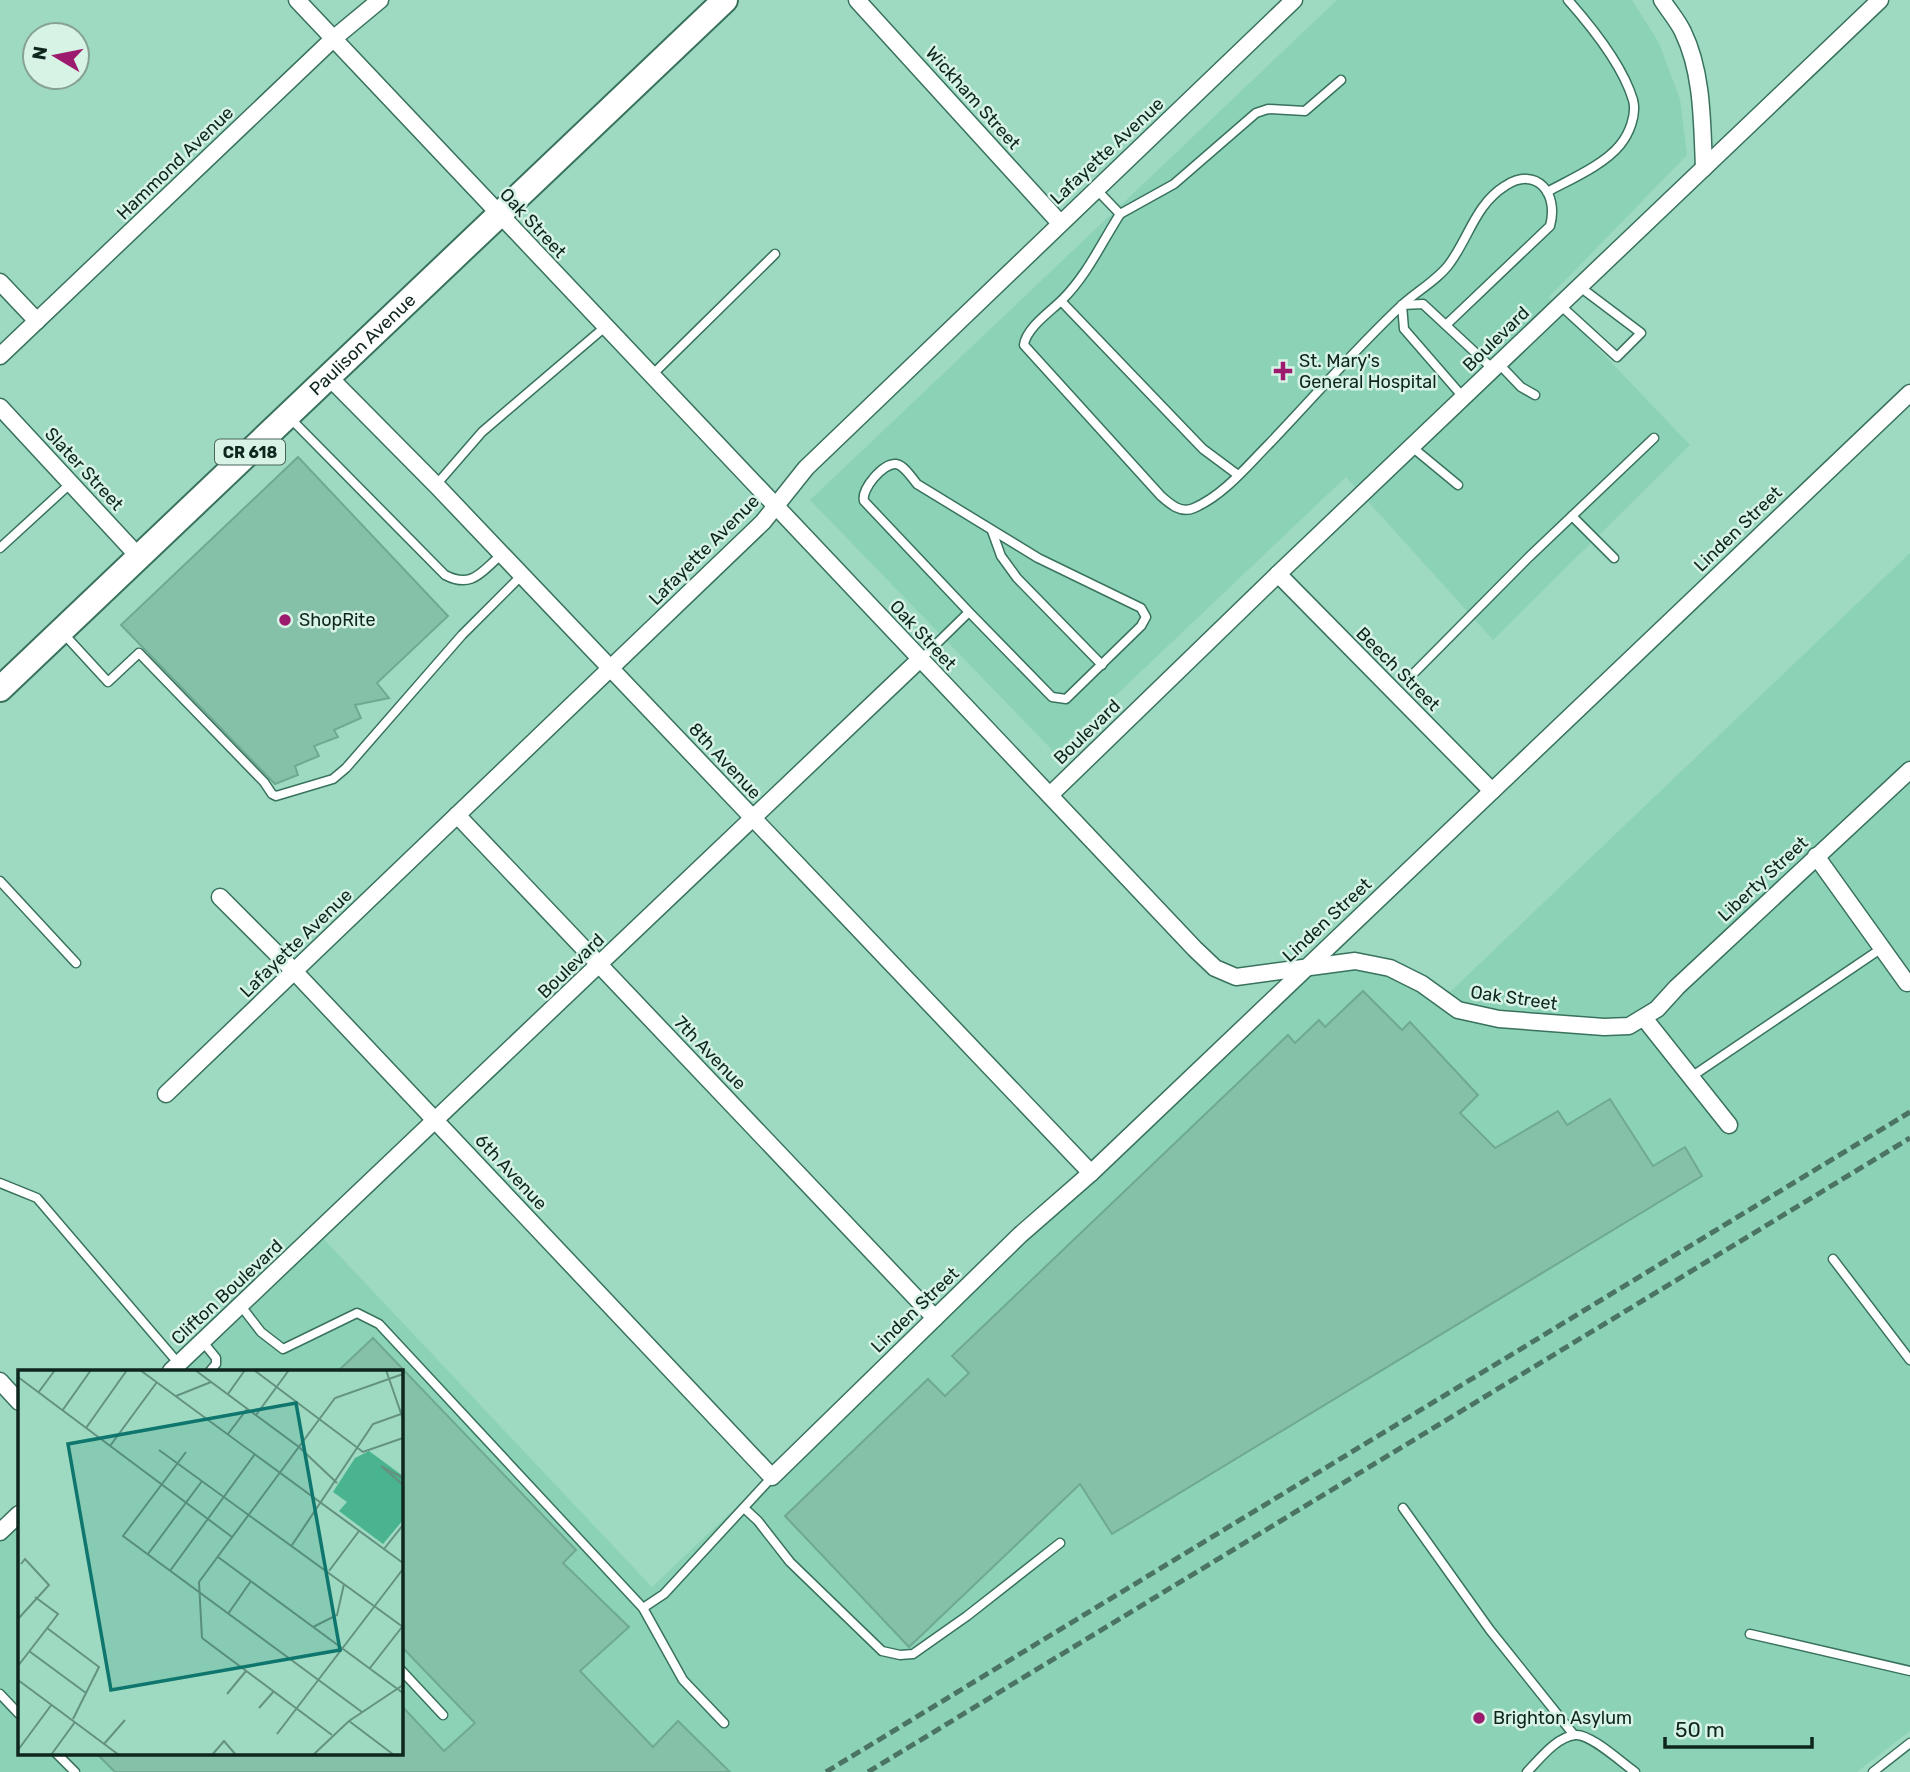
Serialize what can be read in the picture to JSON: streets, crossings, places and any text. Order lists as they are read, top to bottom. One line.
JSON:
{"streets":{"main road":["Paulison Avenue","CR 618"],"street":["Wickham Street","Lafayette Avenue","Hammond Avenue","Oak Street","Boulevard","Slater Street","Linden Street","Beech Street","8th Avenue","Liberty Street","7th Avenue","6th Avenue","Clifton Boulevard"]},"crossings":[["Wickham Street","Lafayette Avenue"],["Lafayette Avenue","Oak Street"],["Lafayette Avenue","8th Avenue"],["Lafayette Avenue","7th Avenue"],["Lafayette Avenue","6th Avenue"],["Hammond Avenue","Oak Street"],["Oak Street","Boulevard"],["Oak Street","Paulison Avenue"],["Oak Street","Linden Street"],["Oak Street","Liberty Street"],["Boulevard","Beech Street"],["Boulevard","8th Avenue"],["Boulevard","7th Avenue"],["Boulevard","6th Avenue"],["Boulevard","Clifton Boulevard"],["Paulison Avenue","Slater Street"],["Paulison Avenue","8th Avenue"],["Linden Street","Beech Street"],["Linden Street","8th Avenue"],["Linden Street","7th Avenue"],["Linden Street","6th Avenue"]],"places":{"health":["St. Mary's General Hospital"],"other":["ShopRite","Brighton Asylum"]},"scale_bar":"50 m","north":"left"}
